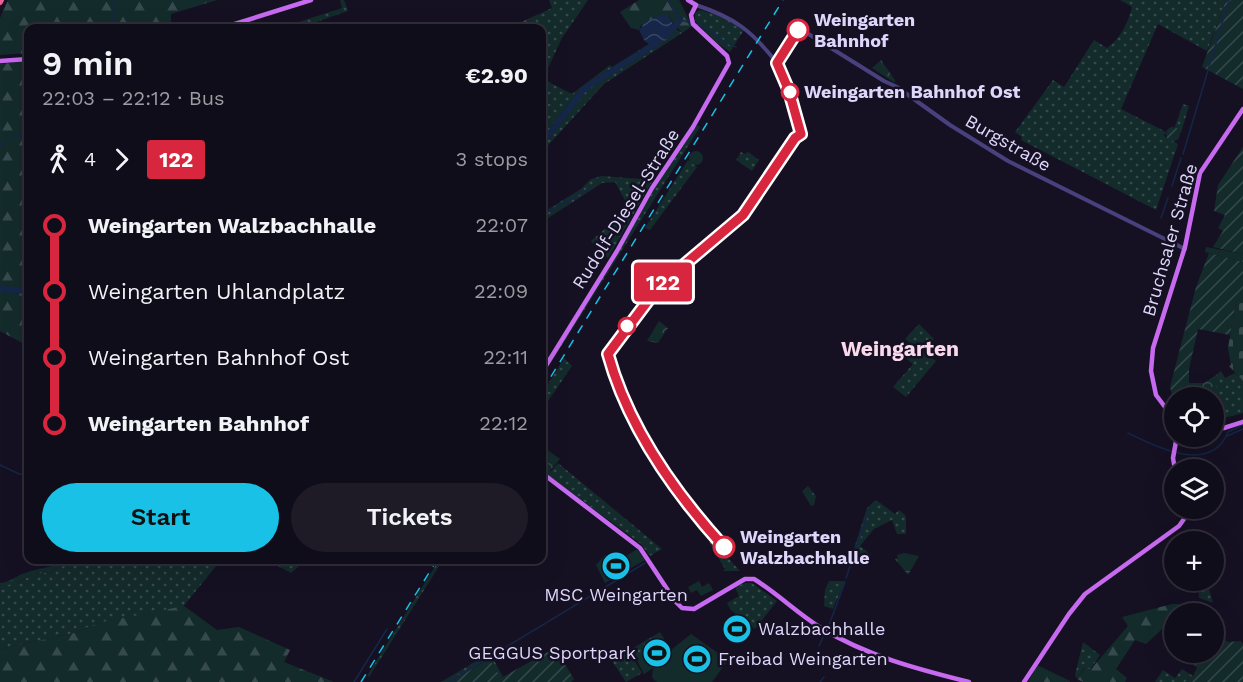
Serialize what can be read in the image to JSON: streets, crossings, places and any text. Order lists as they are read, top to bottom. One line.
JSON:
{"streets":{"main road":["Rudolf-Diesel-Straße","Bruchsaler Straße"],"street":["Burgstraße"]},"crossings":[["Burgstraße","Rudolf-Diesel-Straße"],["Burgstraße","Bruchsaler Straße"]],"districts":["Weingarten"],"places":{"other":["Weingarten Bahnhof","Weingarten Bahnhof Ost","Weingarten Walzbachhalle"],"sports":["MSC Weingarten","Walzbachhalle","GEGGUS Sportpark","Freibad Weingarten"]},"lines":["bus line 122"],"page":{"on_map":"122","heading":["9 min","22:03 – 22:12 · Bus","€2.90"],"legs":["4","122","3 stops"],"list":[{"name":"Weingarten Walzbachhalle","value":"22:07"},{"name":"Weingarten Uhlandplatz","value":"22:09"},{"name":"Weingarten Bahnhof Ost","value":"22:11"},{"name":"Weingarten Bahnhof","value":"22:12"}],"map_buttons":["+","−"],"buttons":["Start","Tickets"]}}
